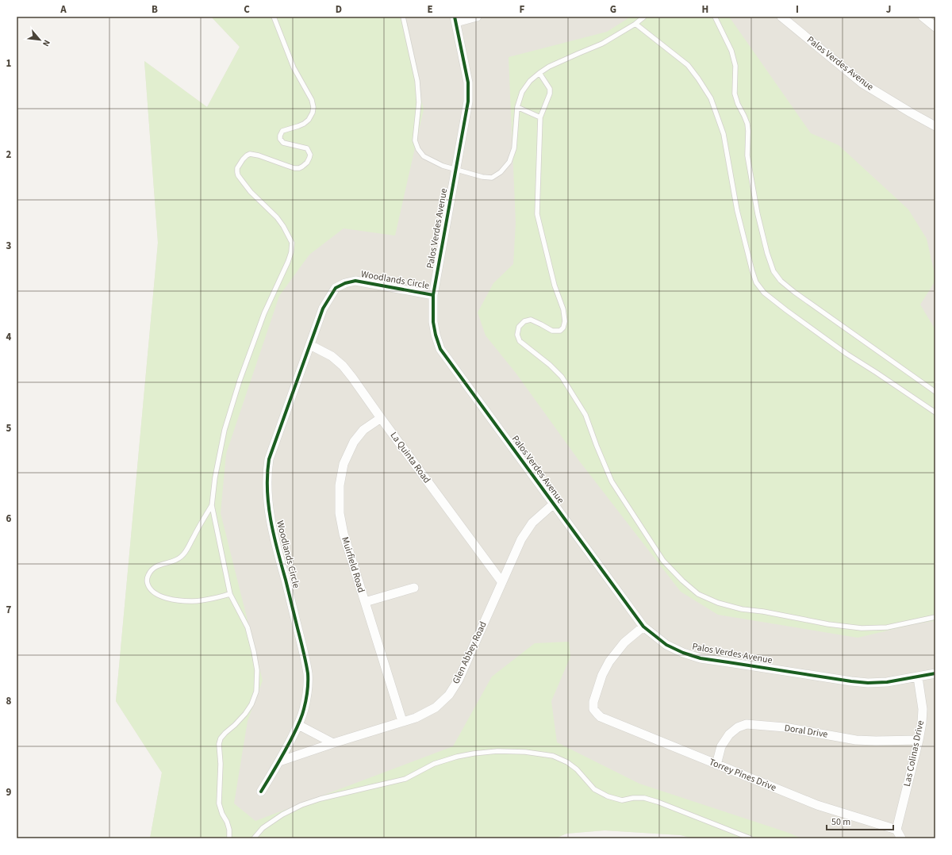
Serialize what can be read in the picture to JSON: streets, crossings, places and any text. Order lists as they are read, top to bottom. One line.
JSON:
{"streets":{"street":["Palos Verdes Avenue","Woodlands Circle","La Quinta Road","Muirfield Road","Glen Abbey Road","Doral Drive","Las Colinas Drive","Torrey Pines Drive"]},"crossings":[["Palos Verdes Avenue","Woodlands Circle"],["Palos Verdes Avenue","Glen Abbey Road"],["Palos Verdes Avenue","Las Colinas Drive"],["Palos Verdes Avenue","Torrey Pines Drive"],["Woodlands Circle","La Quinta Road"],["Woodlands Circle","Glen Abbey Road"],["La Quinta Road","Muirfield Road"],["La Quinta Road","Glen Abbey Road"],["Muirfield Road","Glen Abbey Road"],["Doral Drive","Las Colinas Drive"],["Doral Drive","Torrey Pines Drive"],["Las Colinas Drive","Torrey Pines Drive"]],"scale_bar":"50 m","north":"bottom right","grid":{"columns":["A","B","C","D","E","F","G","H","I","J"],"rows":["1","2","3","4","5","6","7","8","9"]}}
